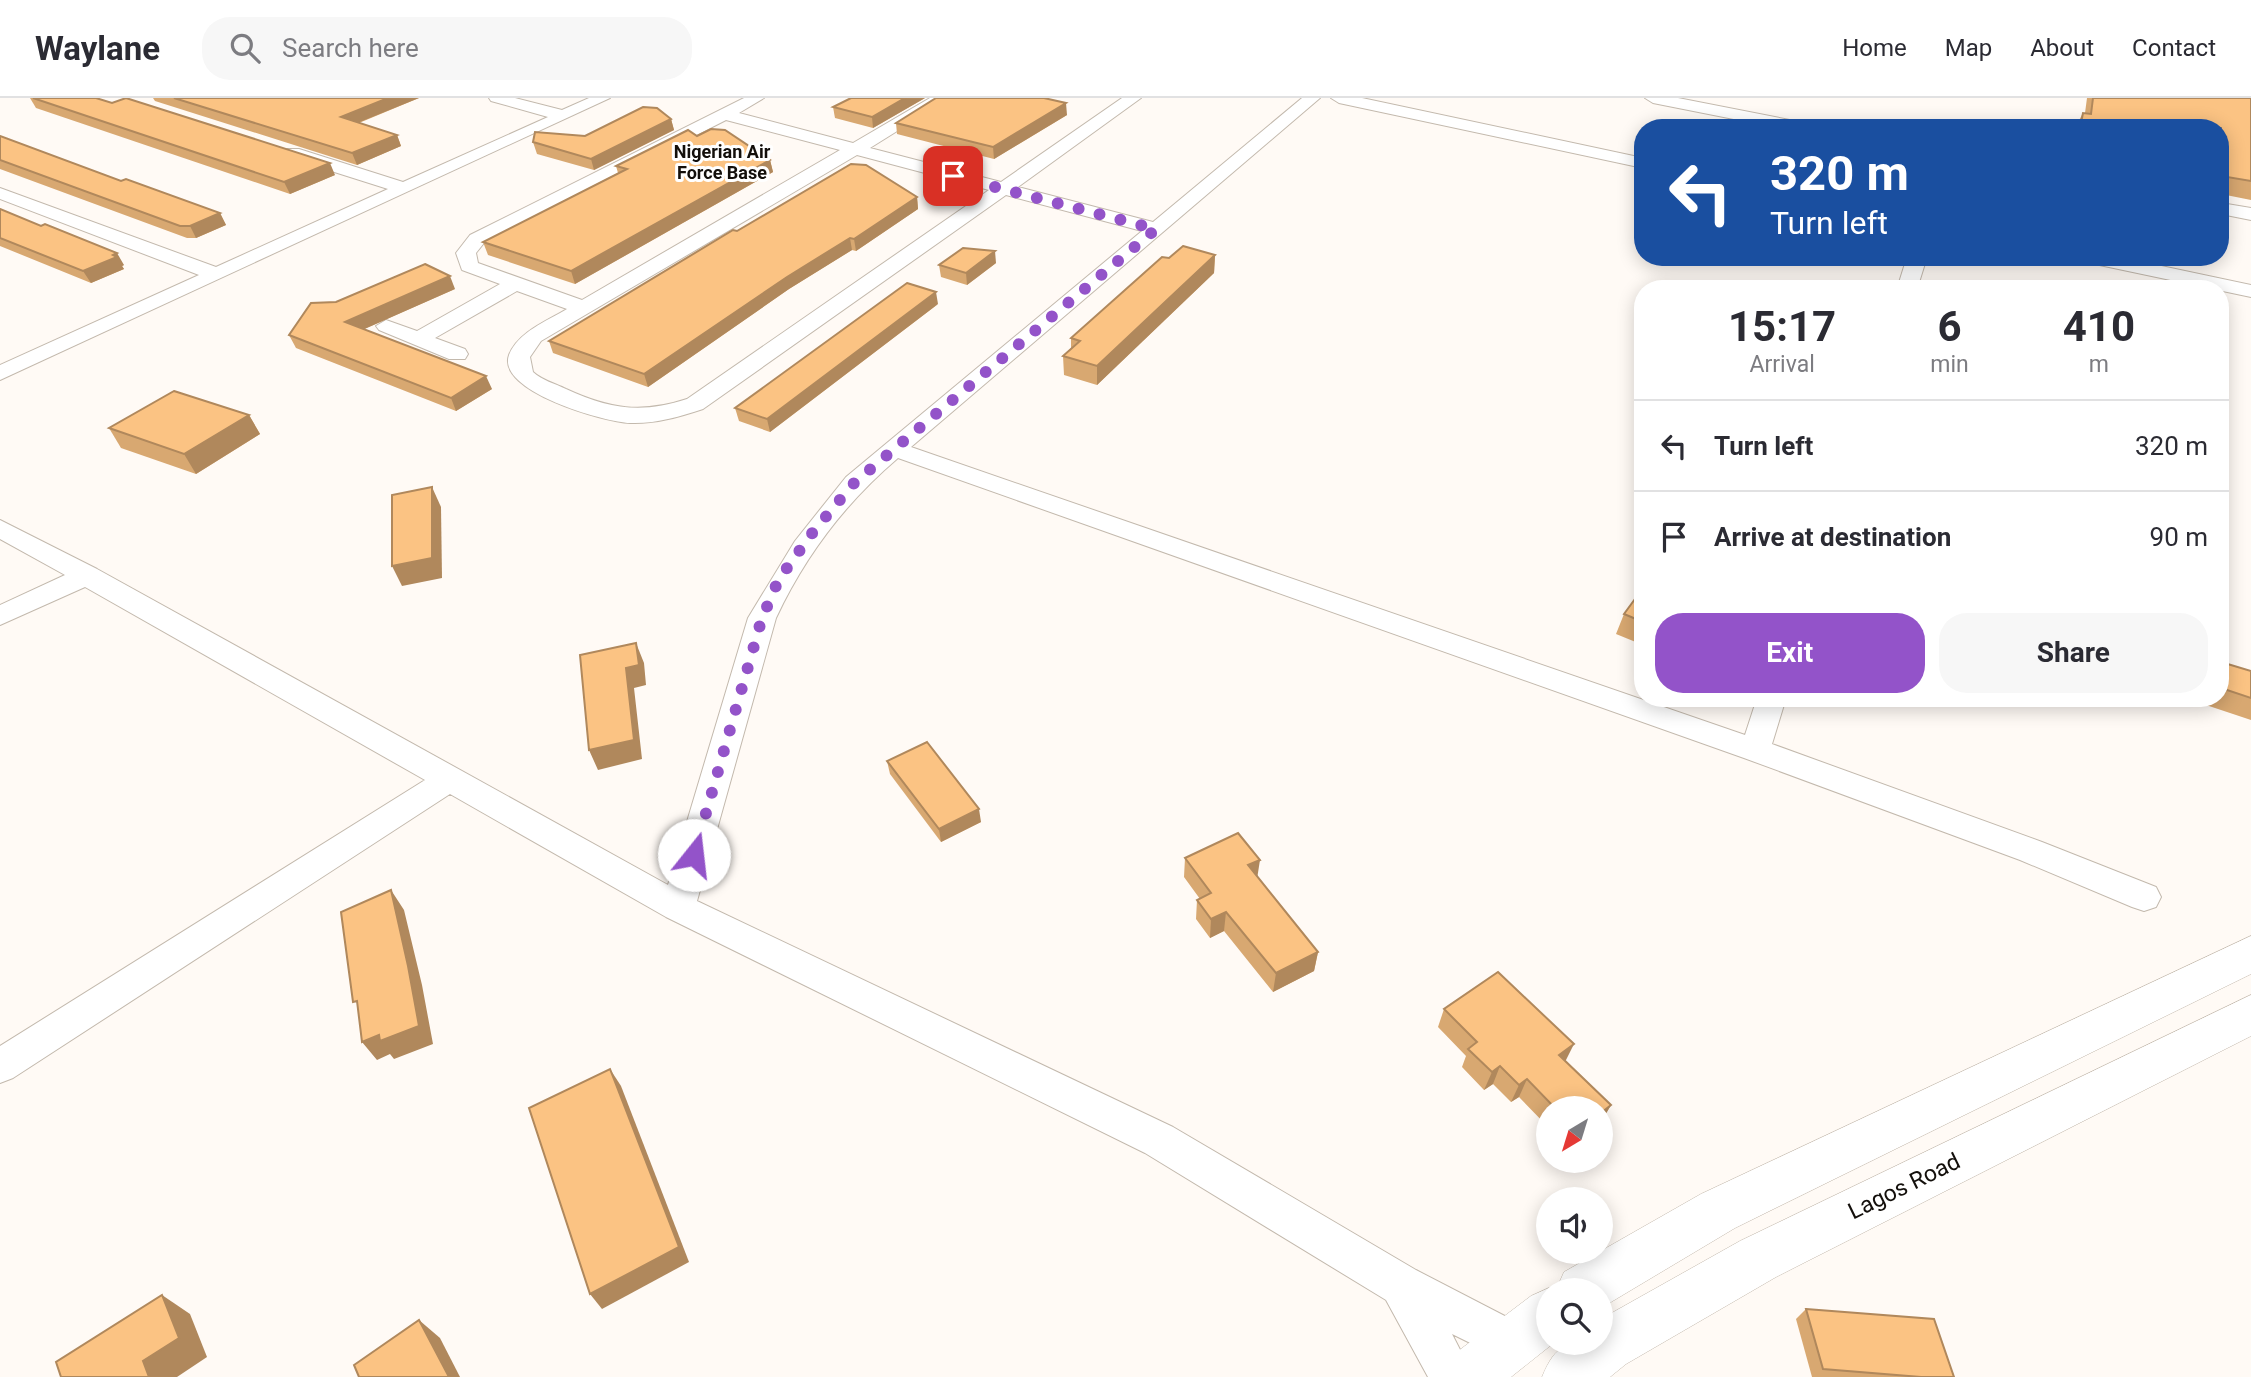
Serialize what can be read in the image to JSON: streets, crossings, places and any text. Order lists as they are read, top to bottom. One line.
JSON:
{"streets":{"main road":["Lagos Road"]},"districts":["Nigerian Air Force Base"],"north":"bottom left","page":{"header":"Waylane","search":"Search here","nav":["Home","Map","About","Contact"],"turn":["320 m","Turn left"],"eta":["15:17","Arrival","6","min","410","m"],"list":[{"name":"Turn left","value":"320 m"},{"name":"Arrive at destination","value":"90 m"}],"buttons":["Exit","Share"]}}
